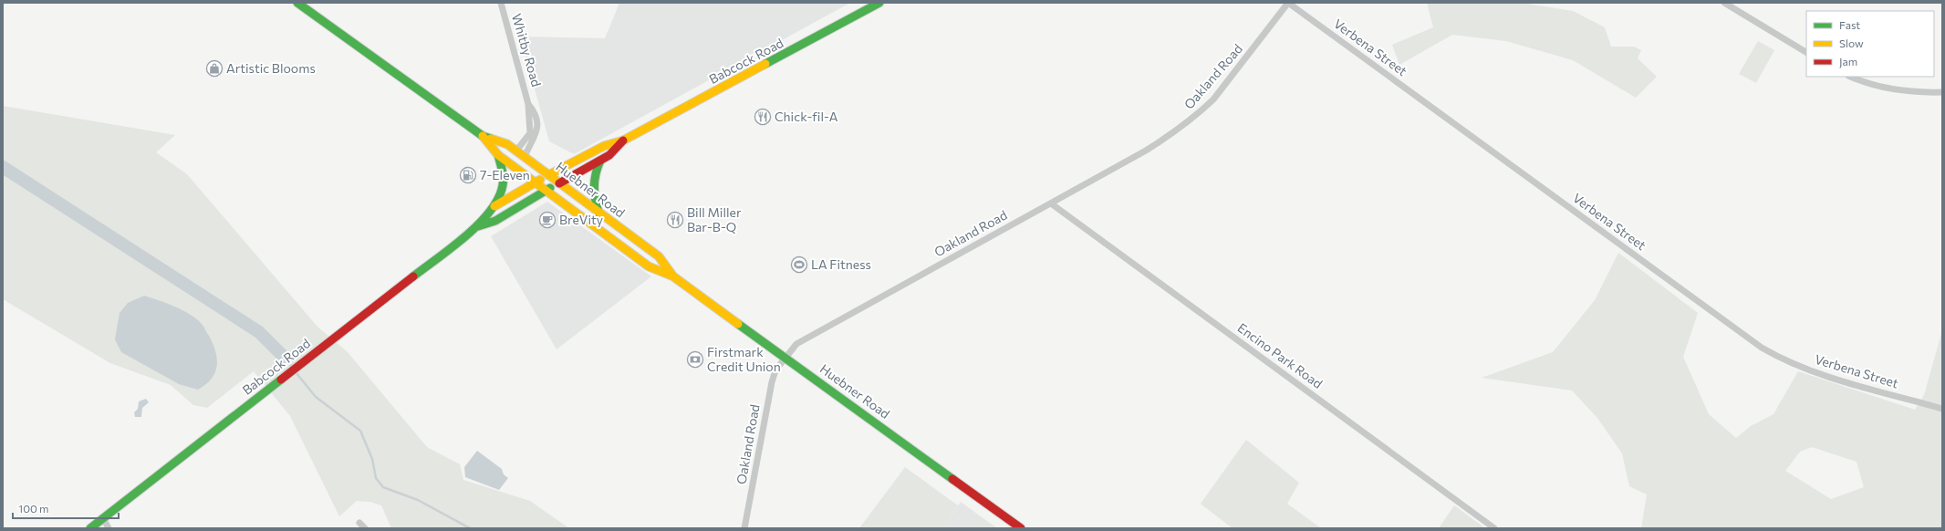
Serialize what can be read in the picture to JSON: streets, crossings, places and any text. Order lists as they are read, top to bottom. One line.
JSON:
{"streets":{"main road":["Babcock Road","Huebner Road"],"street":["Verbena Street","Whitby Road","Oakland Road","Encino Park Road"]},"crossings":[["Verbena Street","Oakland Road"],["Whitby Road","Huebner Road"],["Babcock Road","Huebner Road"],["Oakland Road","Huebner Road"],["Oakland Road","Encino Park Road"]],"places":{"shop":["Artistic Blooms"],"restaurant":["Chick-fil-A","Bill Miller Bar-B-Q"],"fuel station":["7-Eleven"],"cafe":["BreVity"],"sports":["LA Fitness"],"bank":["Firstmark Credit Union"]},"legend":["Fast","Slow","Jam"],"scale_bar":"100 m"}
